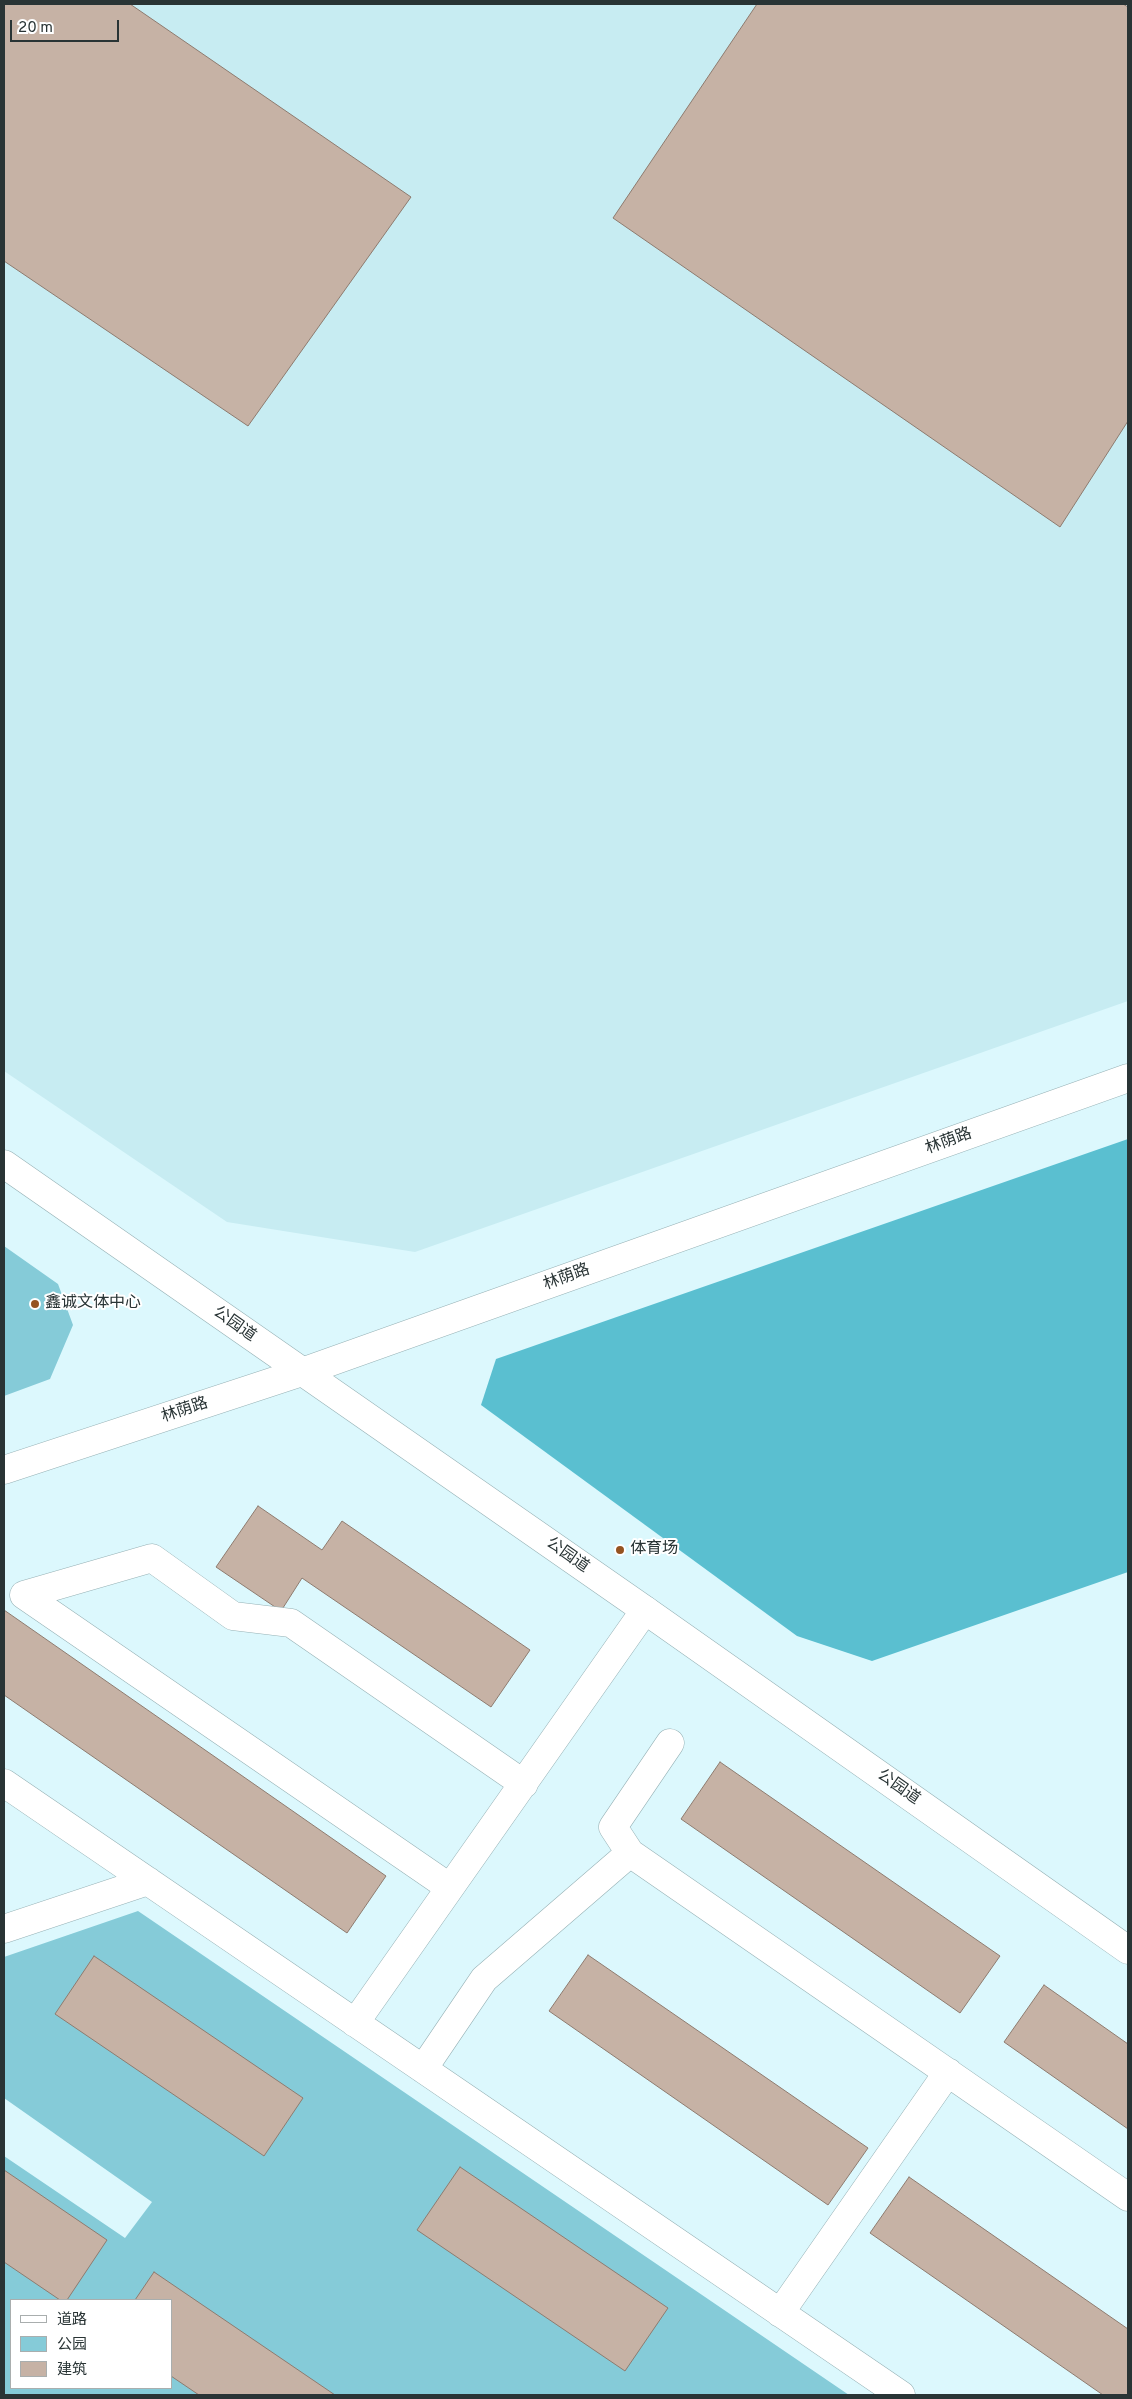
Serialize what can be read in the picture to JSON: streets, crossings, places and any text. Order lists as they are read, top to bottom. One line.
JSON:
{"streets":{"main road":["林荫路","公园道"]},"crossings":[["林荫路","公园道"]],"places":["鑫诚文体中心","体育场"],"legend":["道路","公园","建筑"],"scale_bar":"20 m"}
